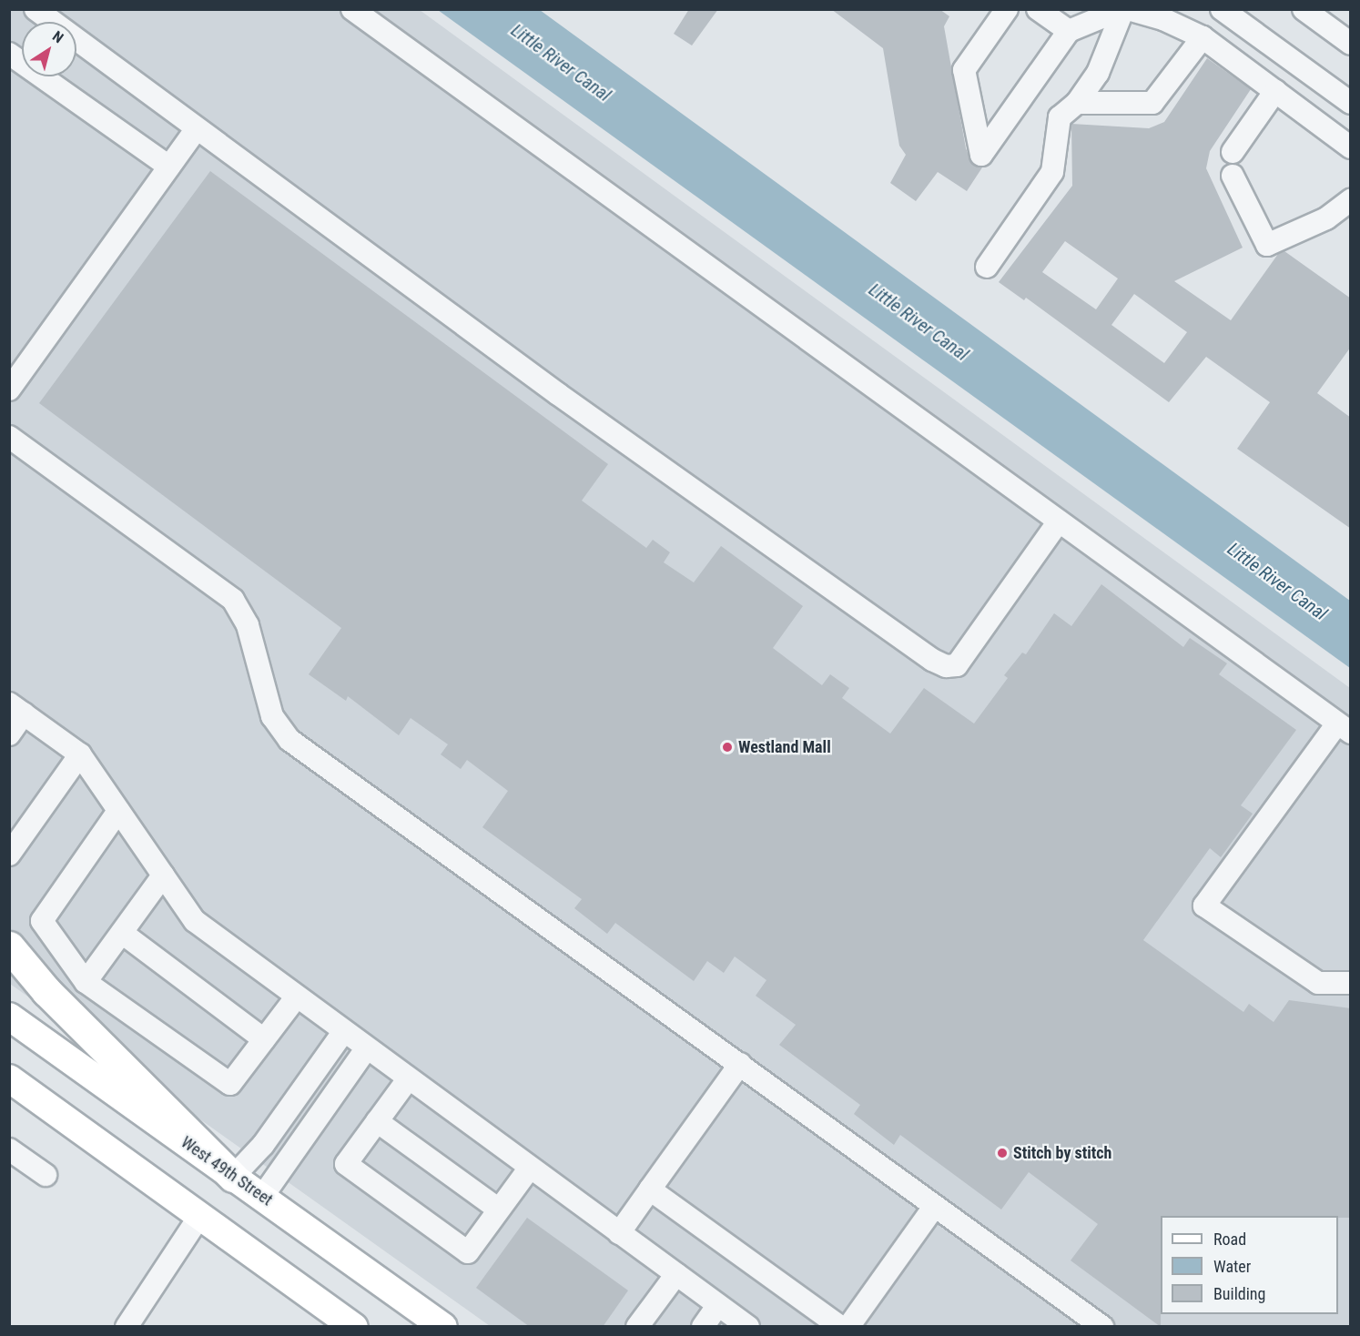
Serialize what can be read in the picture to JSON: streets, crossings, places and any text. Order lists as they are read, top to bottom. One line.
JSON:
{"streets":{"main road":["West 49th Street"]},"water":["Little River Canal"],"places":["Westland Mall","Stitch by stitch"],"legend":["Road","Water","Building"],"north":"top right"}
